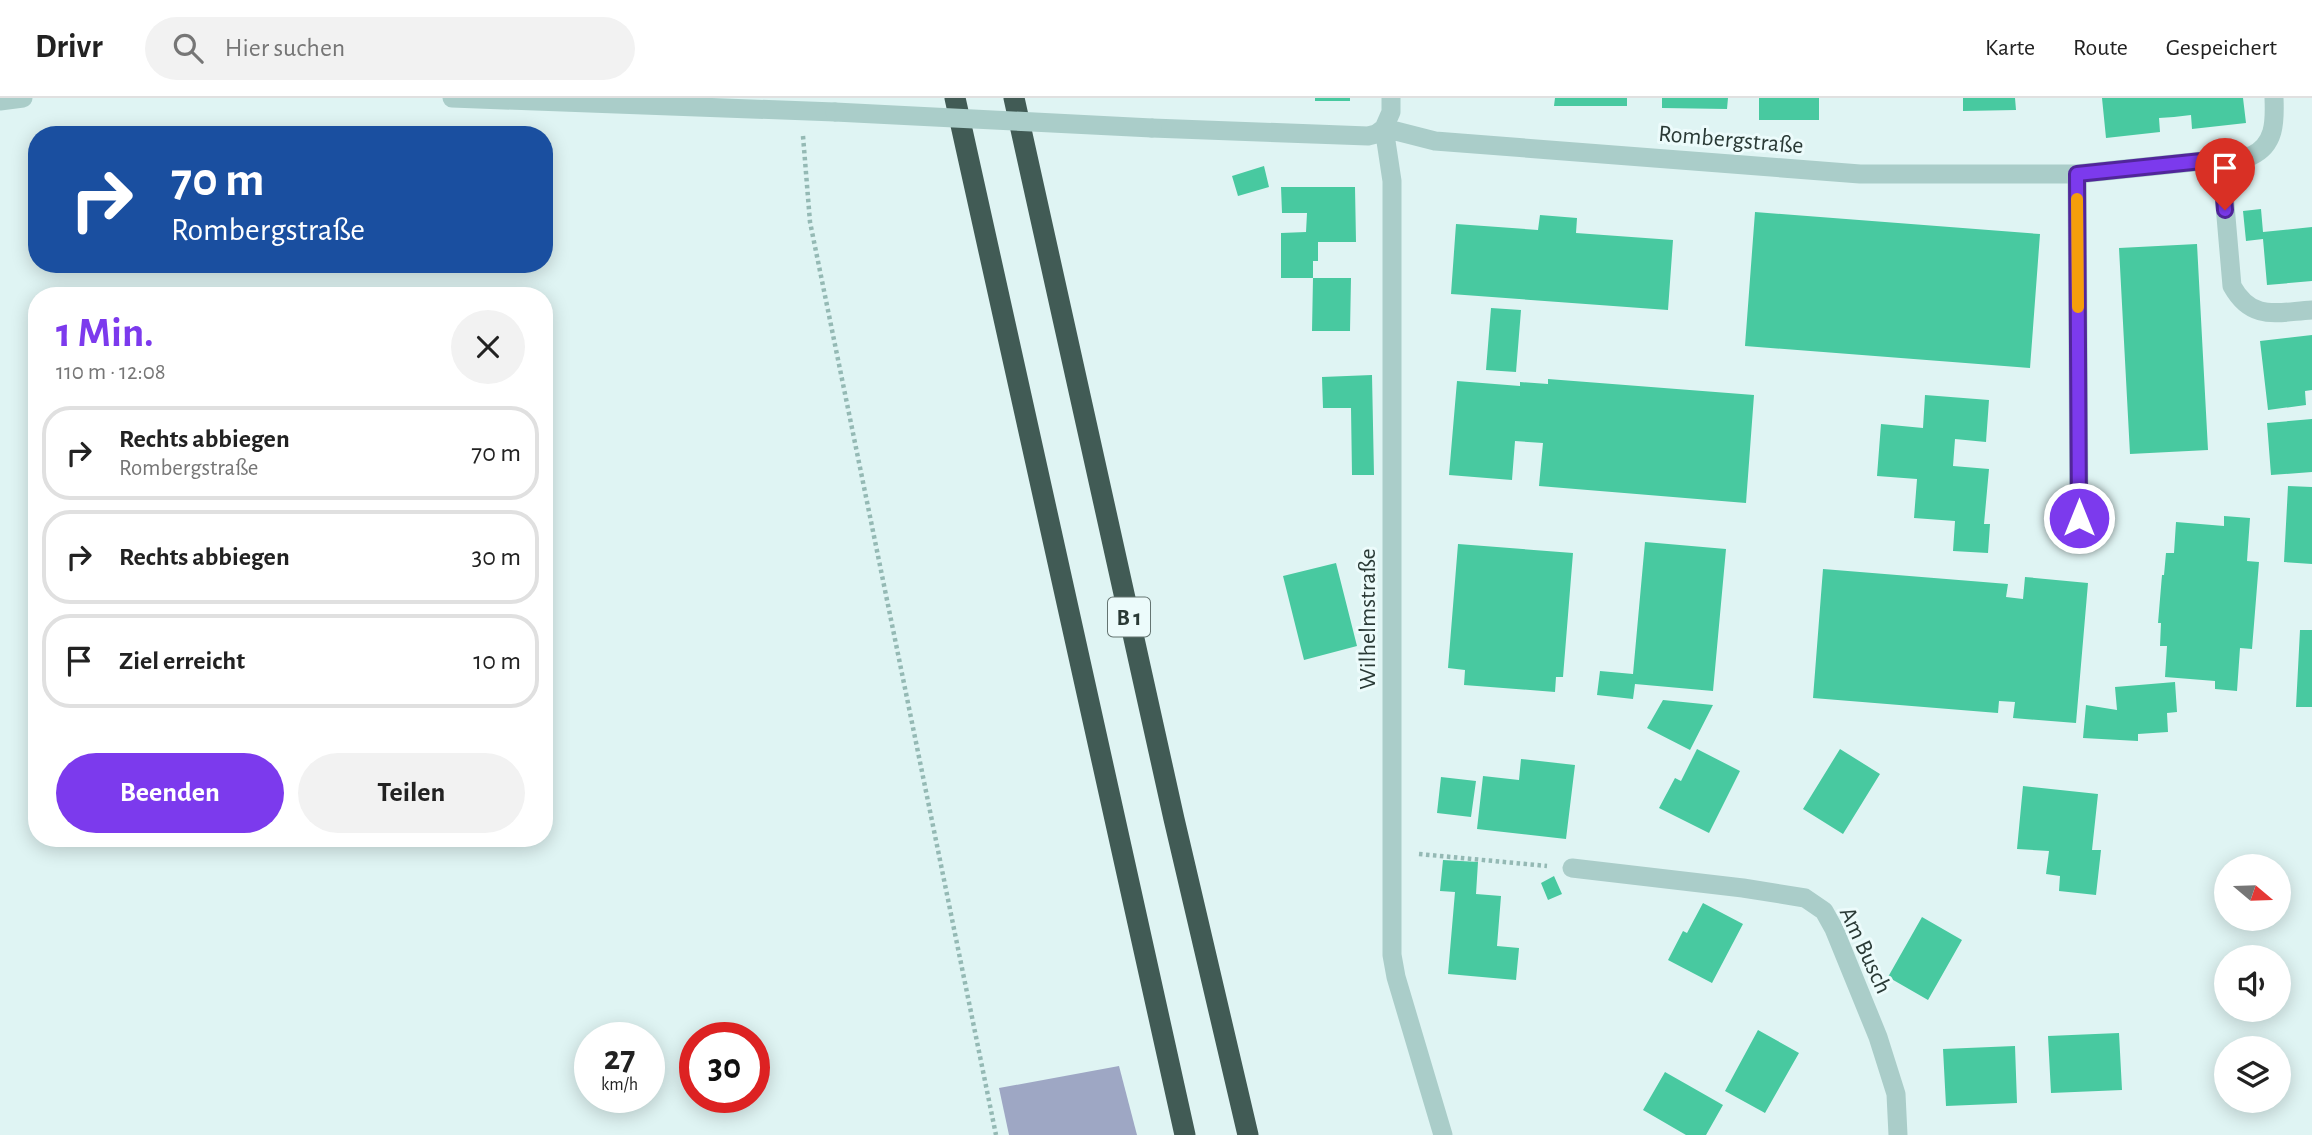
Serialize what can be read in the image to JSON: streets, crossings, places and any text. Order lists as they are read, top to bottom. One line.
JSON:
{"streets":{"highway":["B 1"],"street":["Rombergstraße","Wilhelmstraße","Am Busch"]},"crossings":[["Rombergstraße","Wilhelmstraße"]],"north":"right","page":{"header":"Drivr","search":"Hier suchen","nav":["Karte","Route","Gespeichert"],"turn":["70 m","Rombergstraße"],"heading":["1 Min.","110 m · 12:08"],"list":[{"name":"Rechts abbiegen","note":"Rombergstraße","value":"70 m"},{"name":"Rechts abbiegen","value":"30 m"},{"name":"Ziel erreicht","value":"10 m"}],"buttons":["Beenden","Teilen"],"speed":"27 km/h","limit":"30"}}
